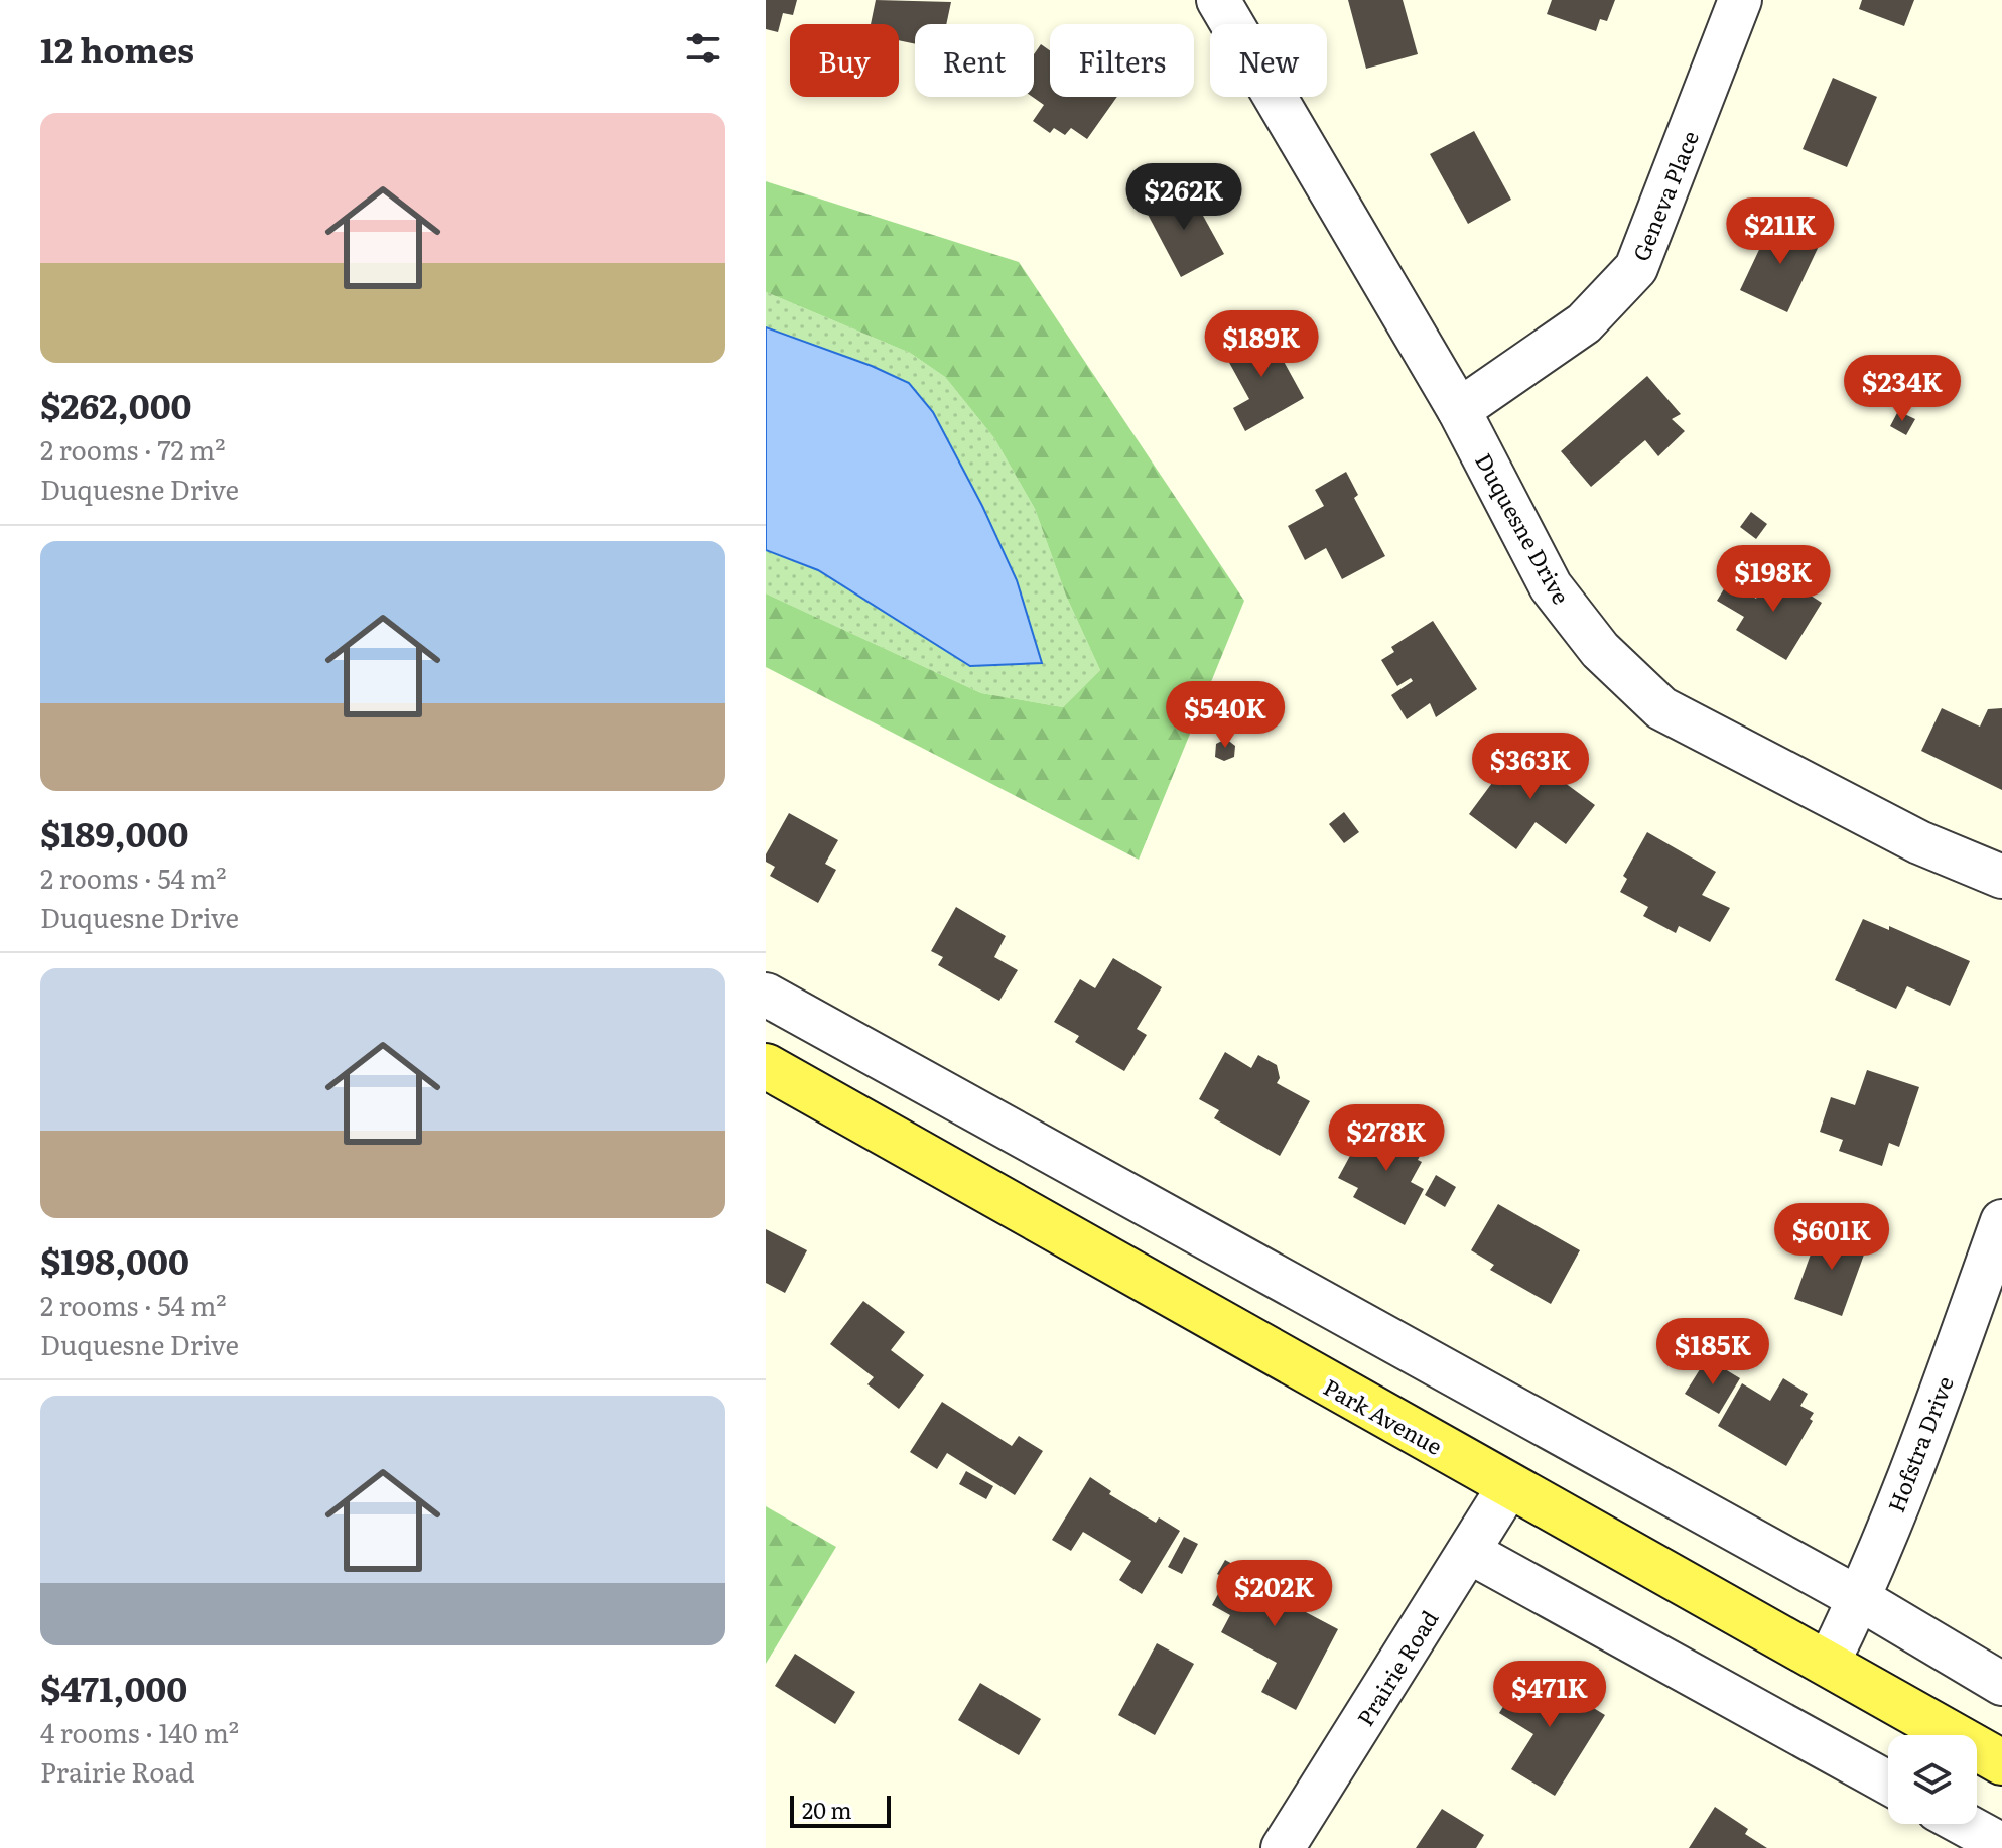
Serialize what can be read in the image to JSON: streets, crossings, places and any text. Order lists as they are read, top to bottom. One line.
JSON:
{"streets":{"main road":["Park Avenue"],"street":["Geneva Place","Duquesne Drive","Hofstra Drive","Prairie Road"]},"crossings":[["Geneva Place","Duquesne Drive"],["Park Avenue","Hofstra Drive"],["Park Avenue","Prairie Road"]],"scale_bar":"20 m","page":{"heading":"12 homes","chip":["Buy","Rent","Filters","New"],"list":[{"name":"$262,000","note":"2 rooms · 72 m² · Duquesne Drive"},{"name":"$189,000","note":"2 rooms · 54 m² · Duquesne Drive"},{"name":"$198,000","note":"2 rooms · 54 m² · Duquesne Drive"},{"name":"$471,000","note":"4 rooms · 140 m² · Prairie Road"}],"price":["$262K","$211K","$189K","$234K","$198K","$540K","$363K","$278K","$601K","$185K","$202K","$471K"],"scale":"20 m"}}
